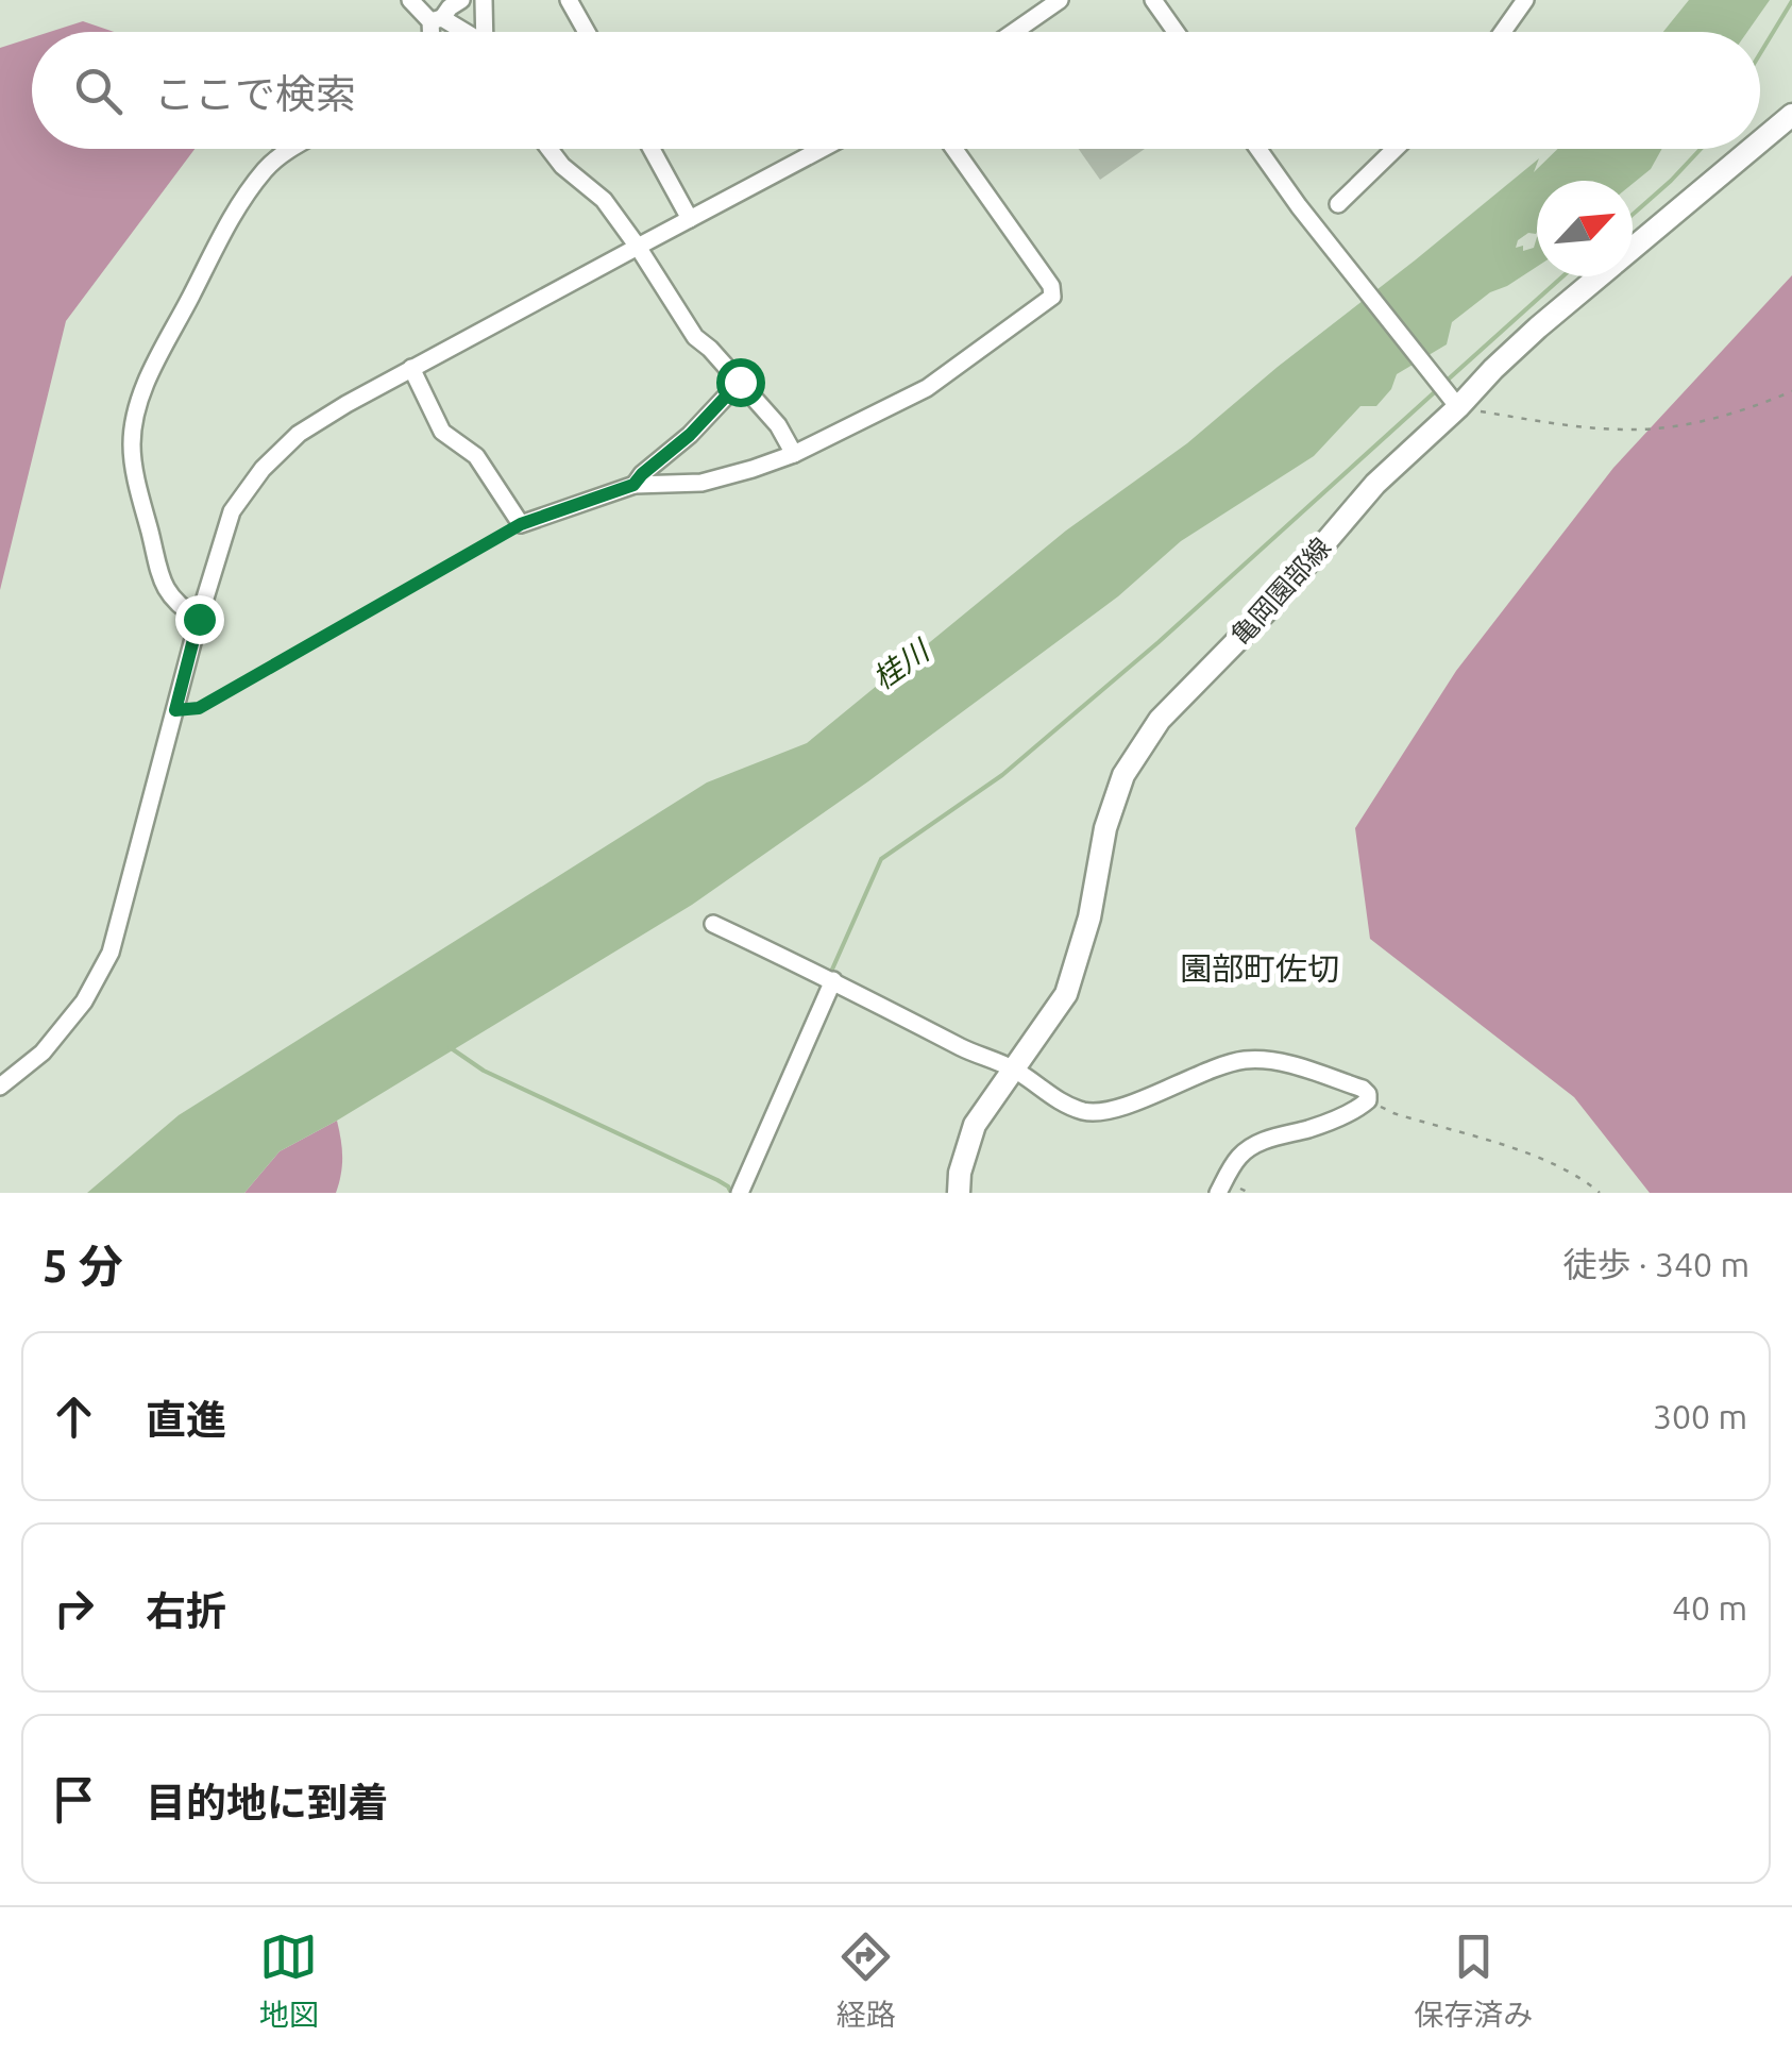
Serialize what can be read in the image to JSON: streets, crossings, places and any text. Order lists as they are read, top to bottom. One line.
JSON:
{"streets":{"main road":["亀岡園部線"]},"districts":["園部町佐切"],"water":["桂川"],"north":"top right","page":{"search":"ここで検索","heading":["5 分","徒歩 · 340 m"],"list":[["直進","300 m"],["右折","40 m"],"目的地に到着"],"nav":["地図","経路","保存済み"]}}
